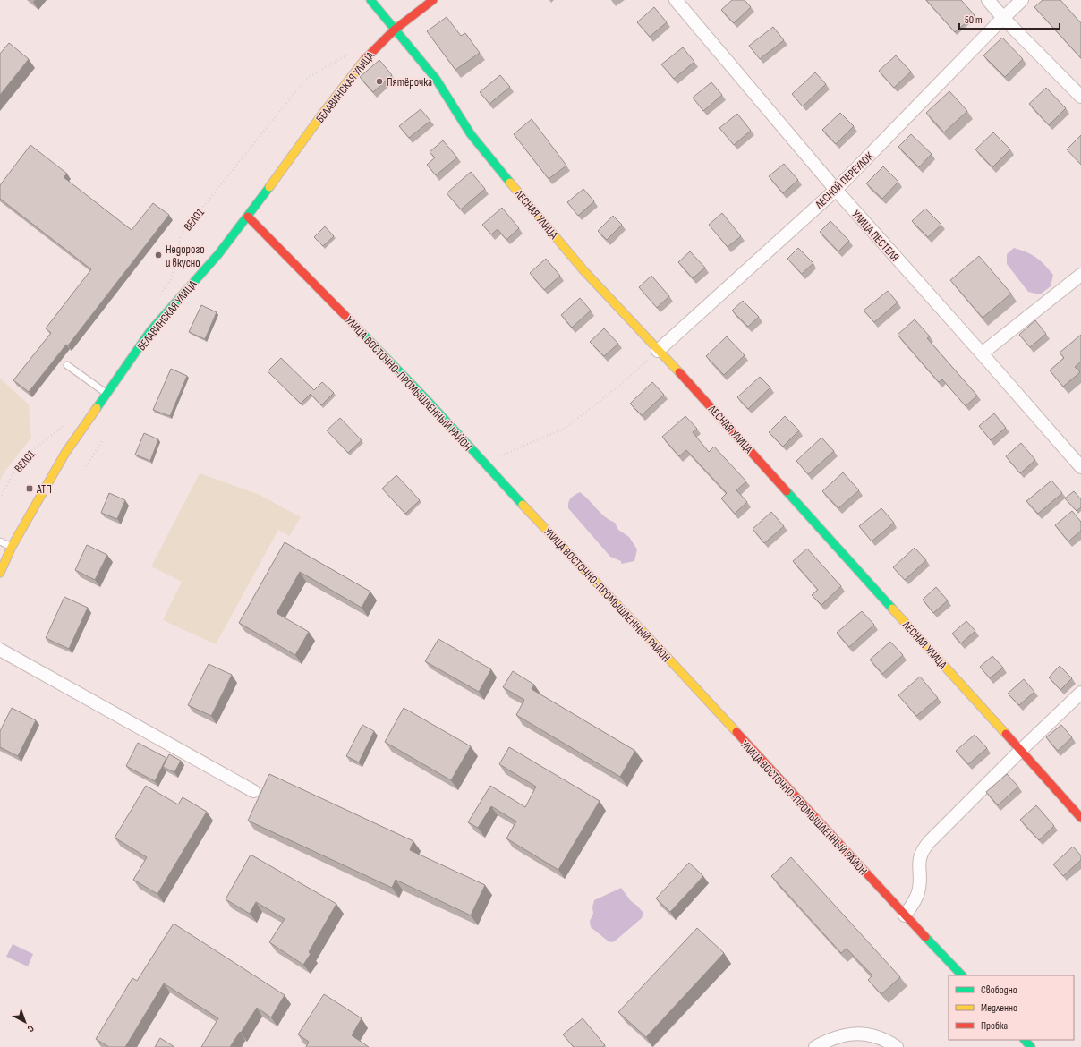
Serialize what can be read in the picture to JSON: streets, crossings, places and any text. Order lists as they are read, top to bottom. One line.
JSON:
{"streets":{"street":["БЕЛАВИНСКАЯ УЛИЦА","ЛЕСНОЙ ПЕРЕУЛОК","ЛЕСНАЯ УЛИЦА","УЛИЦА ПЕСТЕЛЯ","УЛИЦА ВОСТОЧНО-ПРОМЫШЛЕННЫЙ РАЙОН"],"path":["ВЕЛО1"]},"crossings":[["БЕЛАВИНСКАЯ УЛИЦА","ЛЕСНАЯ УЛИЦА"],["БЕЛАВИНСКАЯ УЛИЦА","УЛИЦА ВОСТОЧНО-ПРОМЫШЛЕННЫЙ РАЙОН"],["ЛЕСНОЙ ПЕРЕУЛОК","ЛЕСНАЯ УЛИЦА"],["ЛЕСНОЙ ПЕРЕУЛОК","УЛИЦА ПЕСТЕЛЯ"]],"places":{"other":["Пятёрочка","Недорого и вкусно"],"transit":["АТП"]},"legend":["Свободно","Медленно","Пробка"],"scale_bar":"50 m","north":"bottom right"}
